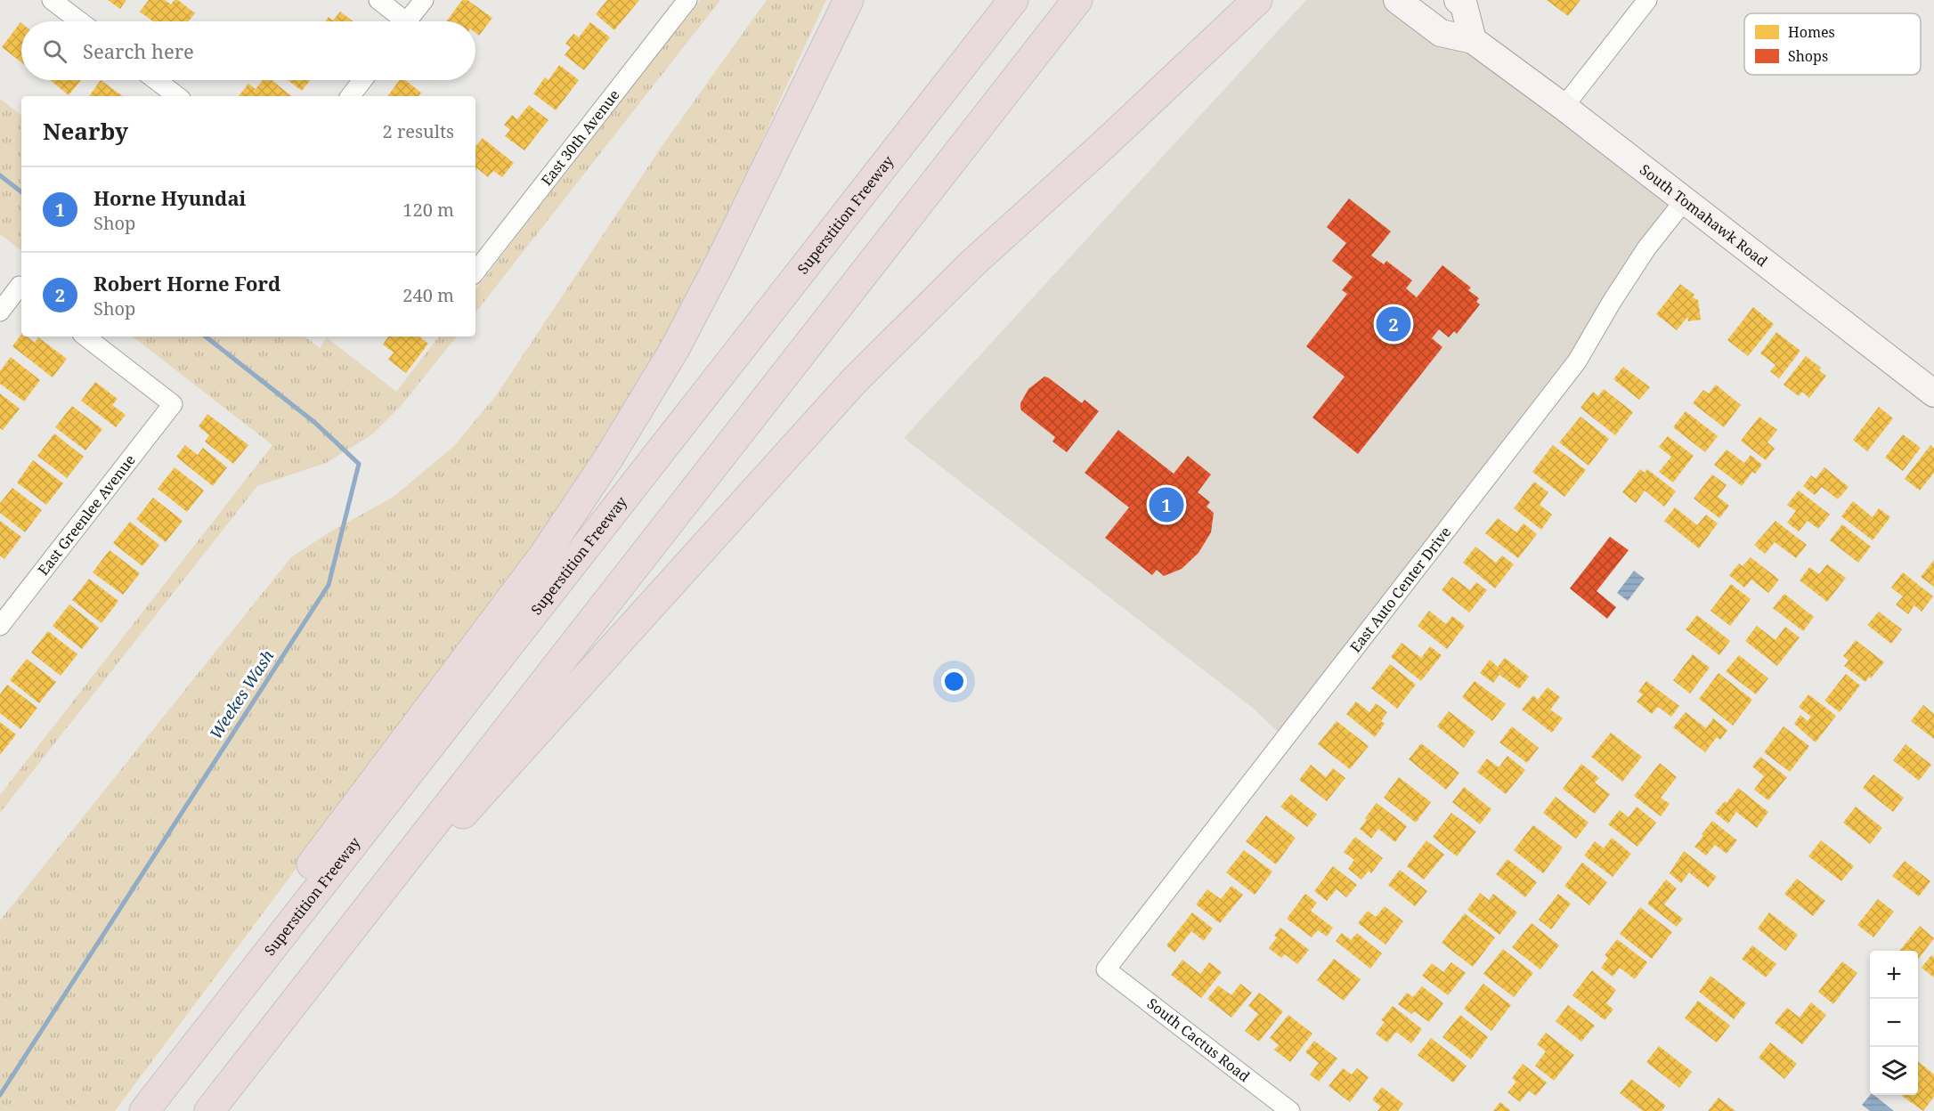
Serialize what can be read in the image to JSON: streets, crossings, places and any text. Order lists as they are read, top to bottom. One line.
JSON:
{"streets":{"highway":["Superstition Freeway"],"main road":["South Tomahawk Road"],"street":["East 30th Avenue","East Greenlee Avenue","East Auto Center Drive","South Cactus Road"]},"crossings":[["South Tomahawk Road","East Auto Center Drive"],["East Auto Center Drive","South Cactus Road"]],"water":["Weekes Wash"],"legend":["Homes","Shops"],"page":{"search":"Search here","heading":["Nearby","2 results"],"list":[{"mark":"1","name":"Horne Hyundai","note":"Shop","value":"120 m"},{"mark":"2","name":"Robert Horne Ford","note":"Shop","value":"240 m"}],"pins":["2","1"],"map_buttons":["+","−"]}}
